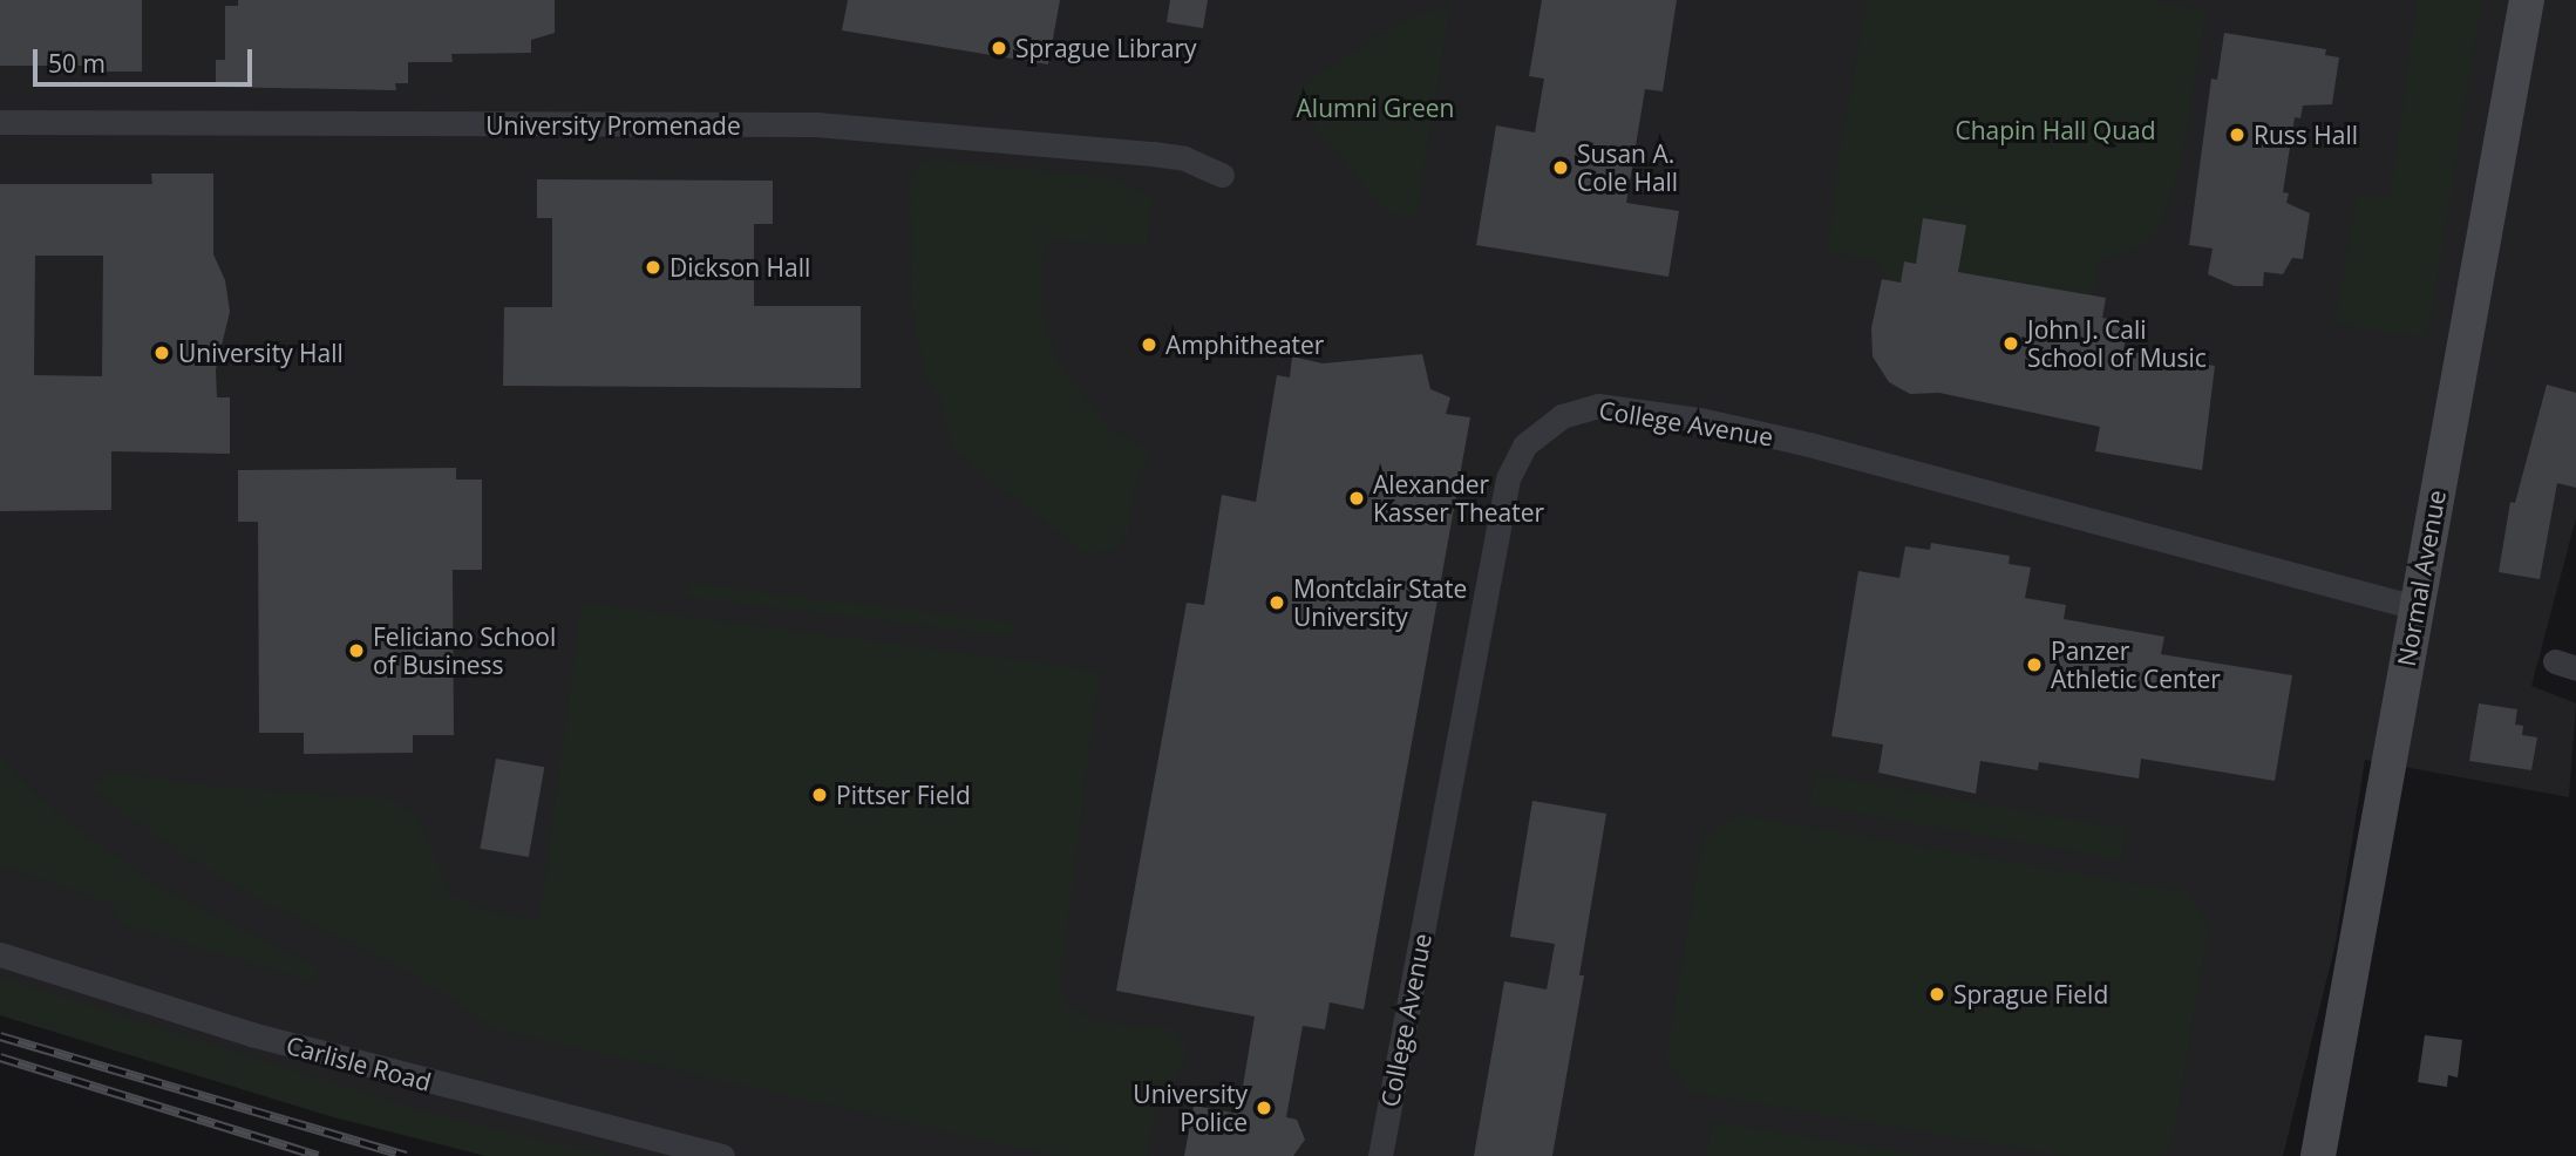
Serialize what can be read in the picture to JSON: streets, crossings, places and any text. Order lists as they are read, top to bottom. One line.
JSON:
{"streets":{"street":["University Promenade","College Avenue","Normal Avenue","Carlisle Road"]},"crossings":[["College Avenue","Normal Avenue"]],"parks":["Alumni Green","Chapin Hall Quad"],"places":["Sprague Library","Russ Hall","Susan A. Cole Hall","Dickson Hall","John J. Cali School of Music","Amphitheater","University Hall","Alexander Kasser Theater","Montclair State University","Feliciano School of Business","Panzer Athletic Center","Pittser Field","Sprague Field","University Police"],"scale_bar":"50 m"}
